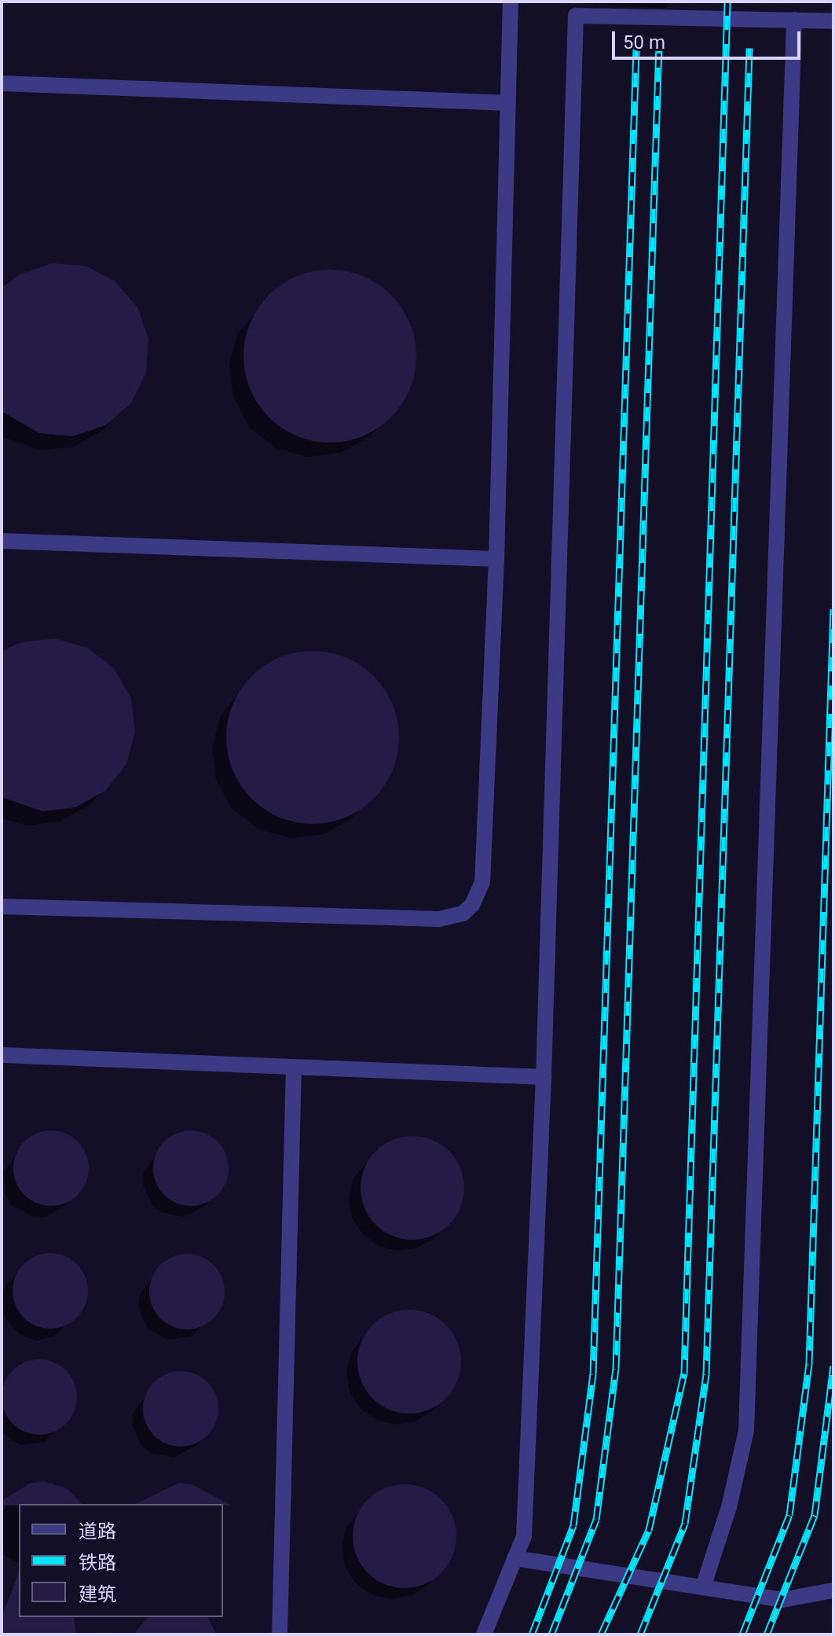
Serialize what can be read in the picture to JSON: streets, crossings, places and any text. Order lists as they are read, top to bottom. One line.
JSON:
{"legend":["道路","铁路","建筑"],"scale_bar":"50 m"}
